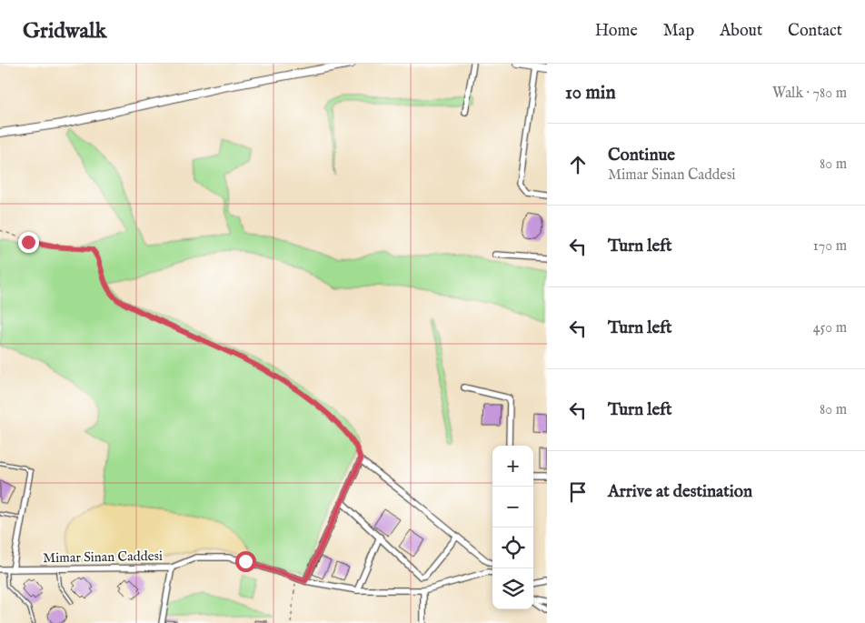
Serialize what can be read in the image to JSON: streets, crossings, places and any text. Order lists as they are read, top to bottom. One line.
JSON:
{"streets":{"street":["Mimar Sinan Caddesi"]},"page":{"header":"Gridwalk","nav":["Home","Map","About","Contact"],"heading":["10 min","Walk · 780 m"],"list":[["Continue","Mimar Sinan Caddesi","80 m"],["Turn left","170 m"],["Turn left","450 m"],["Turn left","80 m"],"Arrive at destination"],"map_buttons":["+","−"]}}
